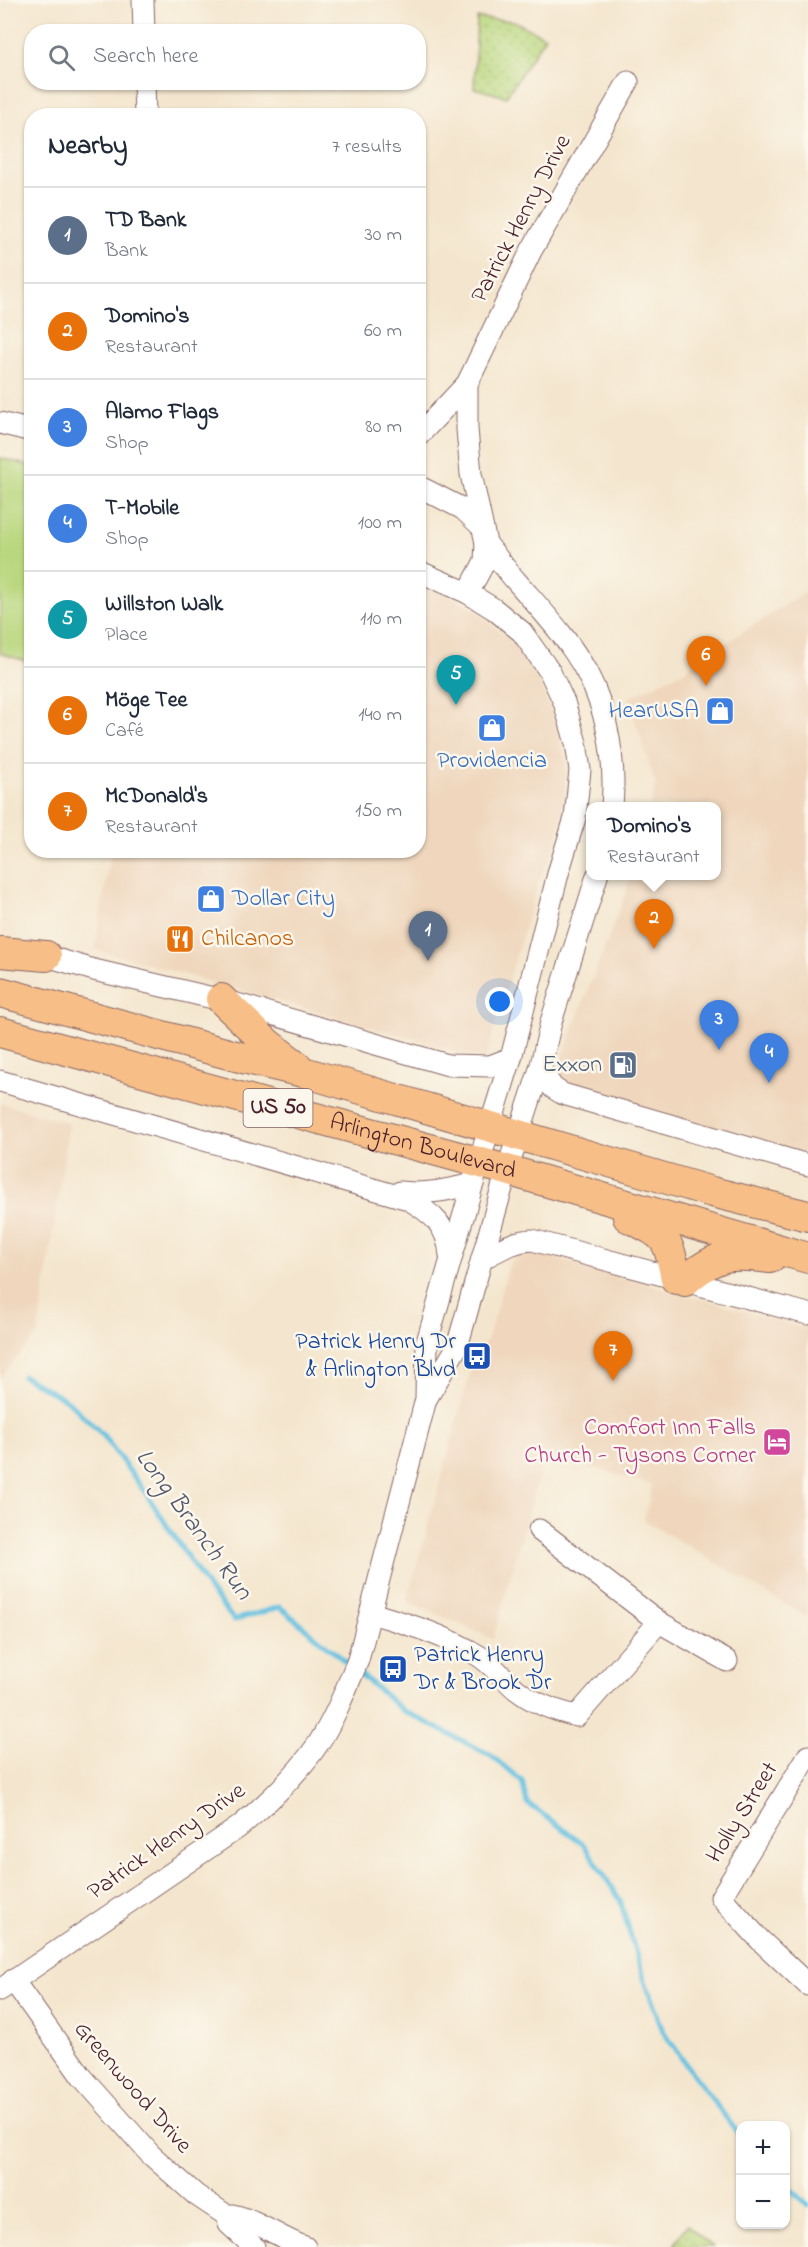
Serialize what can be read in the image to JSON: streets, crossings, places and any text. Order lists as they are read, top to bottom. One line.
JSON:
{"streets":{"highway":["US 50","Arlington Boulevard"],"street":["Patrick Henry Drive","Holly Street","Greenwood Drive"]},"crossings":[["Patrick Henry Drive","Arlington Boulevard"],["Patrick Henry Drive","Greenwood Drive"]],"water":["Long Branch Run"],"places":{"shop":["HearUSA","Providencia","Dollar City"],"restaurant":["Chilcanos"],"fuel station":["Exxon"],"bus stop":["Patrick Henry Dr & Arlington Blvd","Patrick Henry Dr & Brook Dr"],"hotel":["Comfort Inn Falls Church - Tysons Corner"]},"page":{"search":"Search here","heading":["Nearby","7 results"],"list":[{"mark":"1","name":"TD Bank","note":"Bank","value":"30 m"},{"mark":"2","name":"Domino's","note":"Restaurant","value":"60 m"},{"mark":"3","name":"Alamo Flags","note":"Shop","value":"80 m"},{"mark":"4","name":"T-Mobile","note":"Shop","value":"100 m"},{"mark":"5","name":"Willston Walk","note":"Place","value":"110 m"},{"mark":"6","name":"Möge Tee","note":"Café","value":"140 m"},{"mark":"7","name":"McDonald's","note":"Restaurant","value":"150 m"}],"pins":["6","5","2","1","3","4","7"],"popup":["Domino's","Restaurant"],"map_buttons":["+","−"]}}
